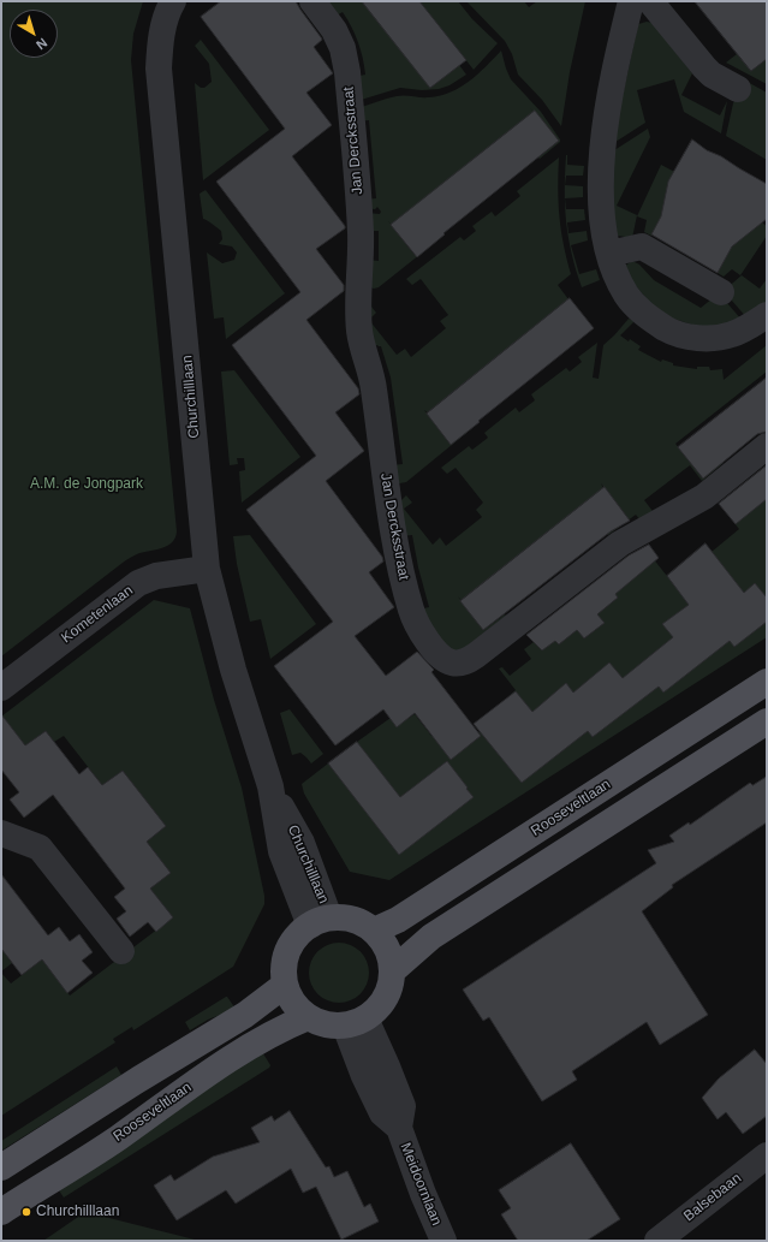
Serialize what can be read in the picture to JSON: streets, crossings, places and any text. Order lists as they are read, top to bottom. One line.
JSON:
{"streets":{"main road":["Rooseveltlaan"],"street":["Jan Dercksstraat","Churchilllaan","Kometenlaan","Meidoornlaan","Balsebaan"]},"crossings":[["Churchilllaan","Kometenlaan"],["Churchilllaan","Rooseveltlaan"],["Churchilllaan","Meidoornlaan"],["Rooseveltlaan","Meidoornlaan"]],"parks":["A.M. de Jongpark"],"places":["Churchilllaan"],"north":"bottom right"}
